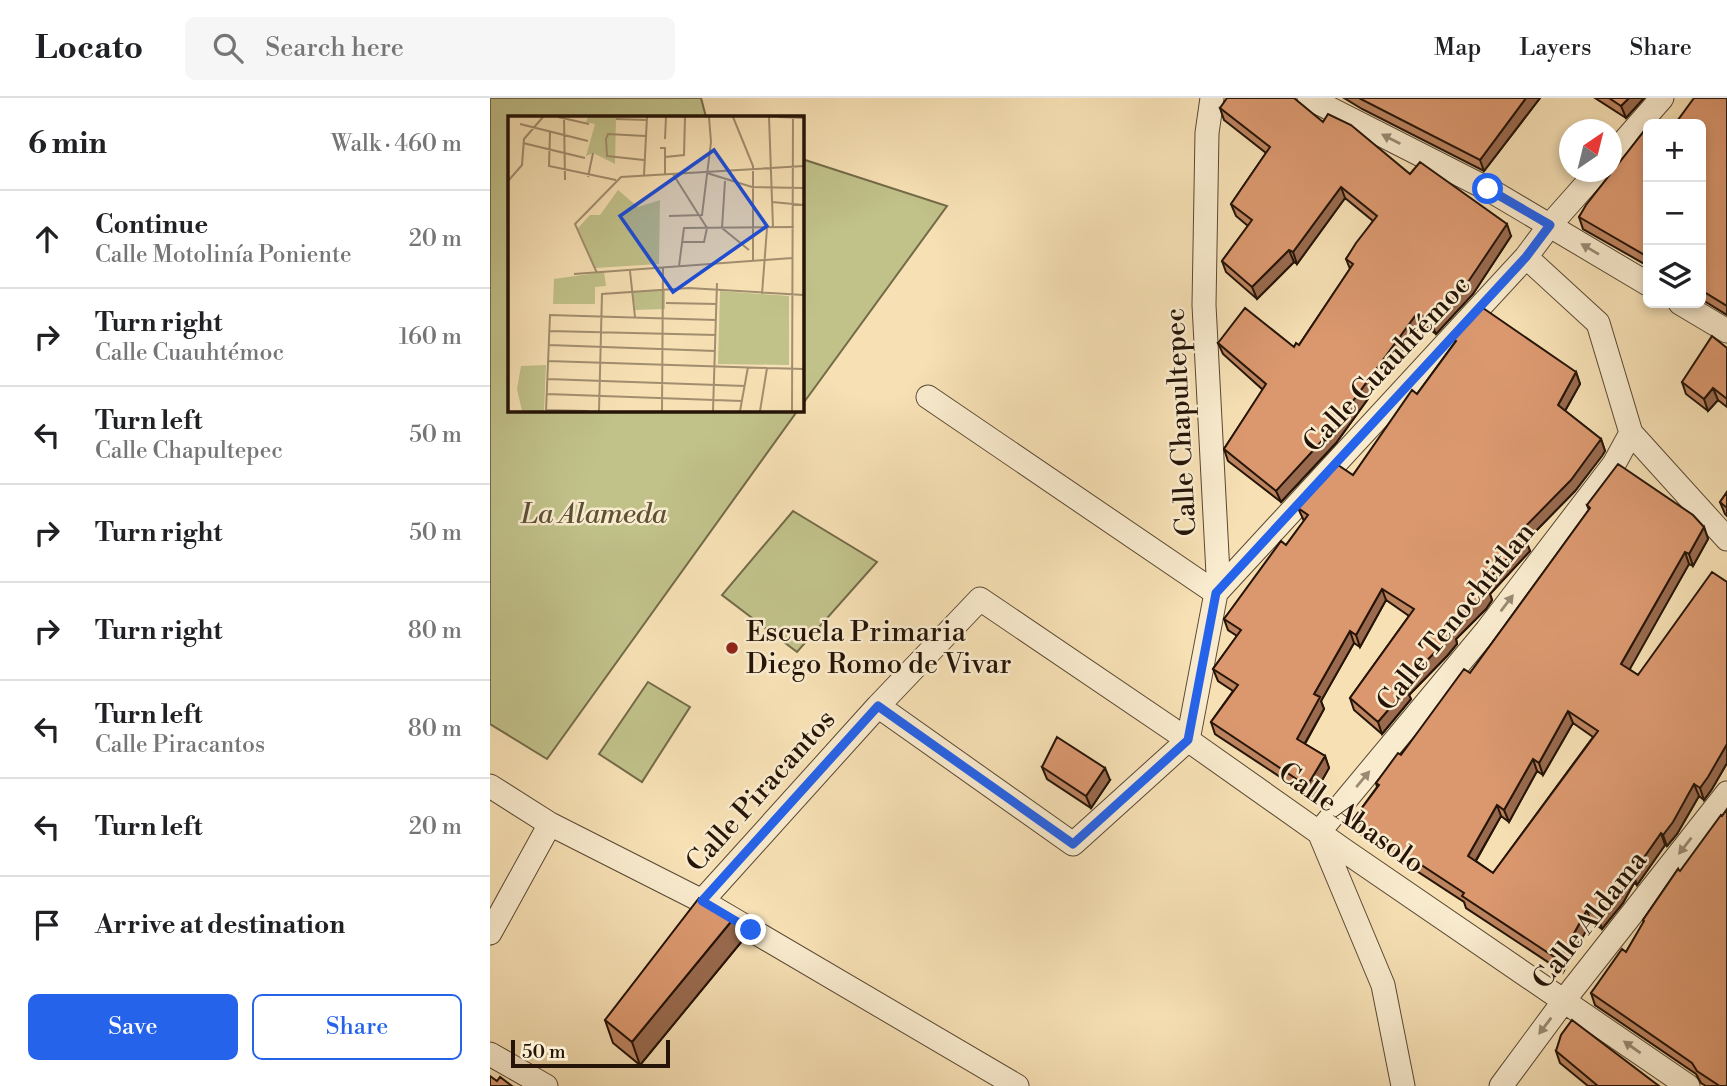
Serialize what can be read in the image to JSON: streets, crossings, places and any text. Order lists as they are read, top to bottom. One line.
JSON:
{"streets":{"street":["Calle Cuauhtémoc","Calle Chapultepec","Calle Tenochtitlan","Calle Piracantos","Calle Abasolo","Calle Aldama"]},"crossings":[["Calle Cuauhtémoc","Calle Chapultepec"],["Calle Chapultepec","Calle Abasolo"],["Calle Tenochtitlan","Calle Abasolo"],["Calle Piracantos","Calle Abasolo"],["Calle Abasolo","Calle Aldama"]],"one_way":["Calle Tenochtitlan","Calle Aldama"],"parks":["La Alameda"],"places":["Escuela Primaria Diego Romo de Vivar"],"scale_bar":"50 m","north":"top right","page":{"header":"Locato","search":"Search here","nav":["Map","Layers","Share"],"heading":["6 min","Walk · 460 m"],"map_buttons":["+","−"],"list":[["Continue","Calle Motolinía Poniente","20 m"],["Turn right","Calle Cuauhtémoc","160 m"],["Turn left","Calle Chapultepec","50 m"],["Turn right","50 m"],["Turn right","80 m"],["Turn left","Calle Piracantos","80 m"],["Turn left","20 m"],"Arrive at destination"],"buttons":["Save","Share"],"scale":"50 m"}}
